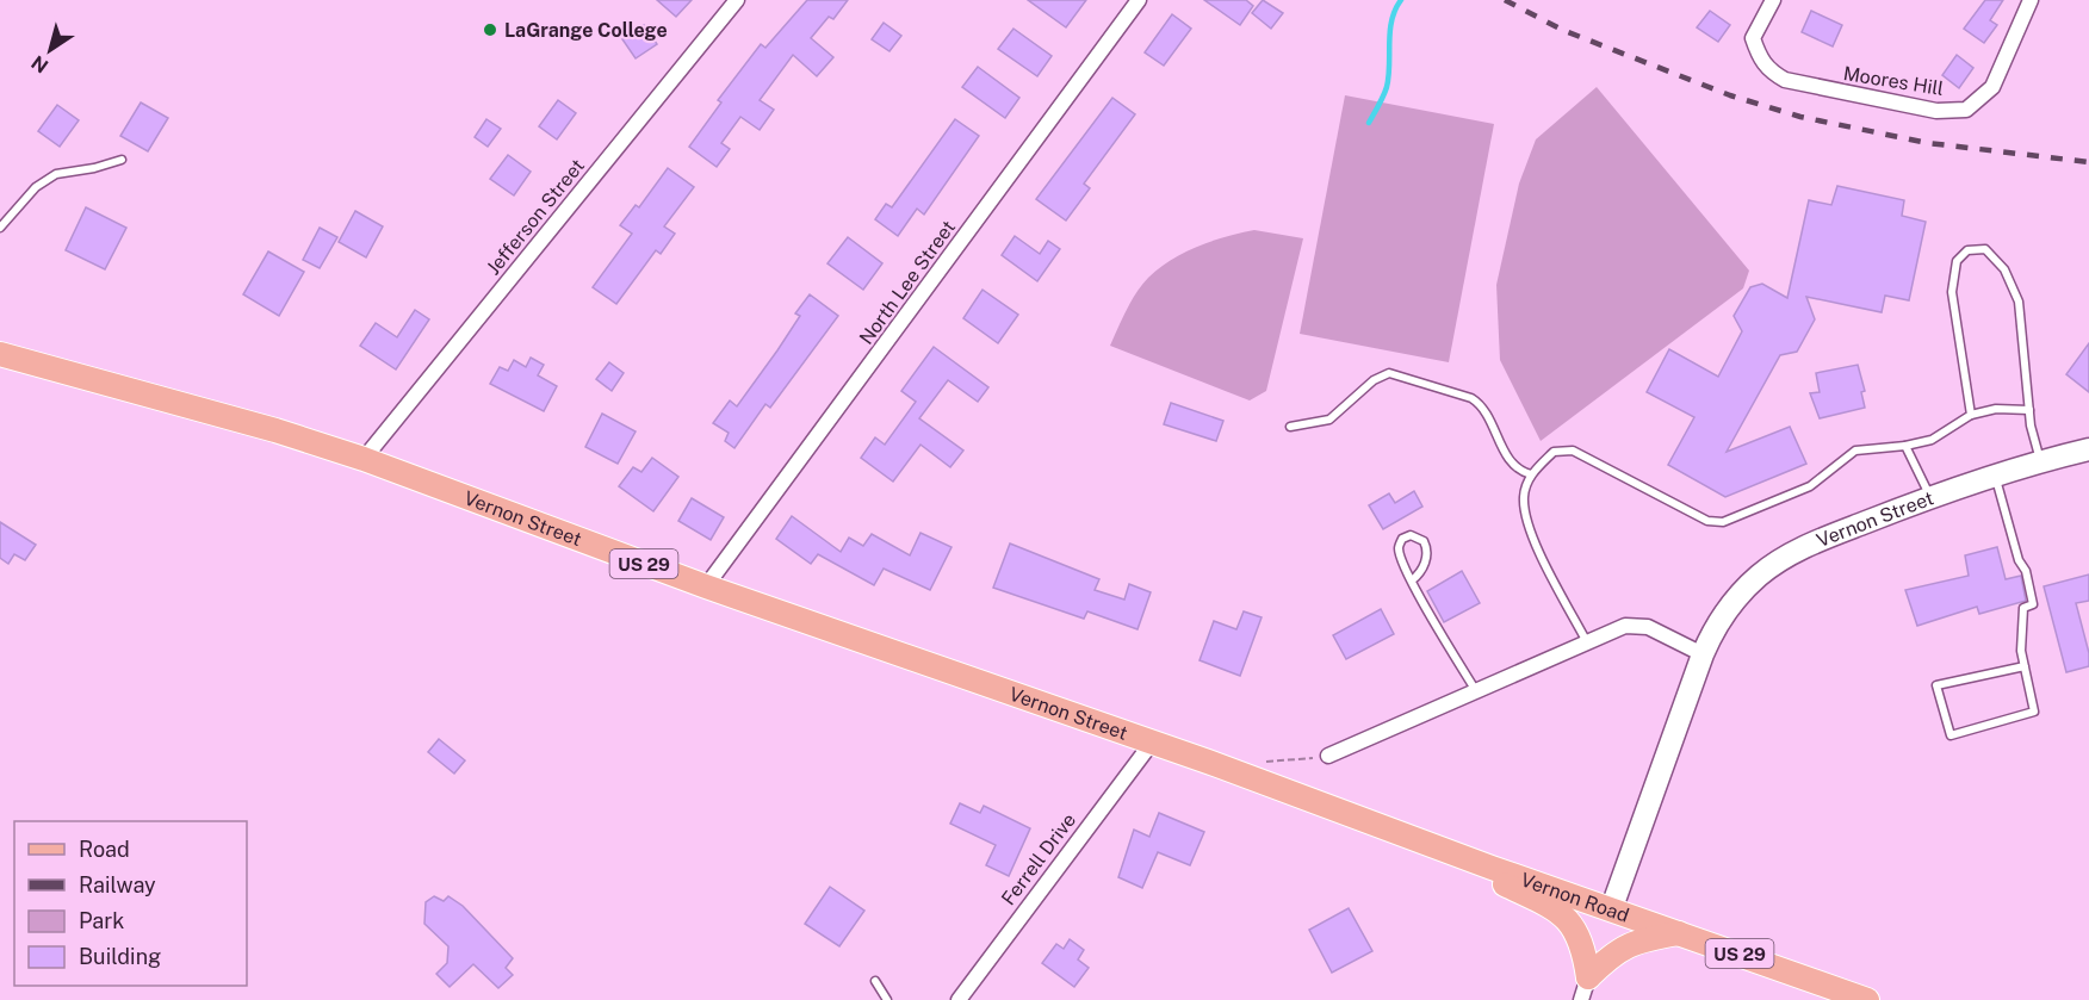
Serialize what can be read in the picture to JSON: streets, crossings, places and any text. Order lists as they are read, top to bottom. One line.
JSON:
{"streets":{"main road":["Vernon Street","US 29","Vernon Road"],"street":["Moores Hill","Jefferson Street","North Lee Street","Ferrell Drive"]},"crossings":[["Jefferson Street","Vernon Street"],["North Lee Street","Vernon Street"],["Vernon Street","Ferrell Drive"],["Vernon Street","Vernon Road"]],"places":["LaGrange College"],"legend":["Road","Railway","Park","Building"],"north":"bottom left"}
